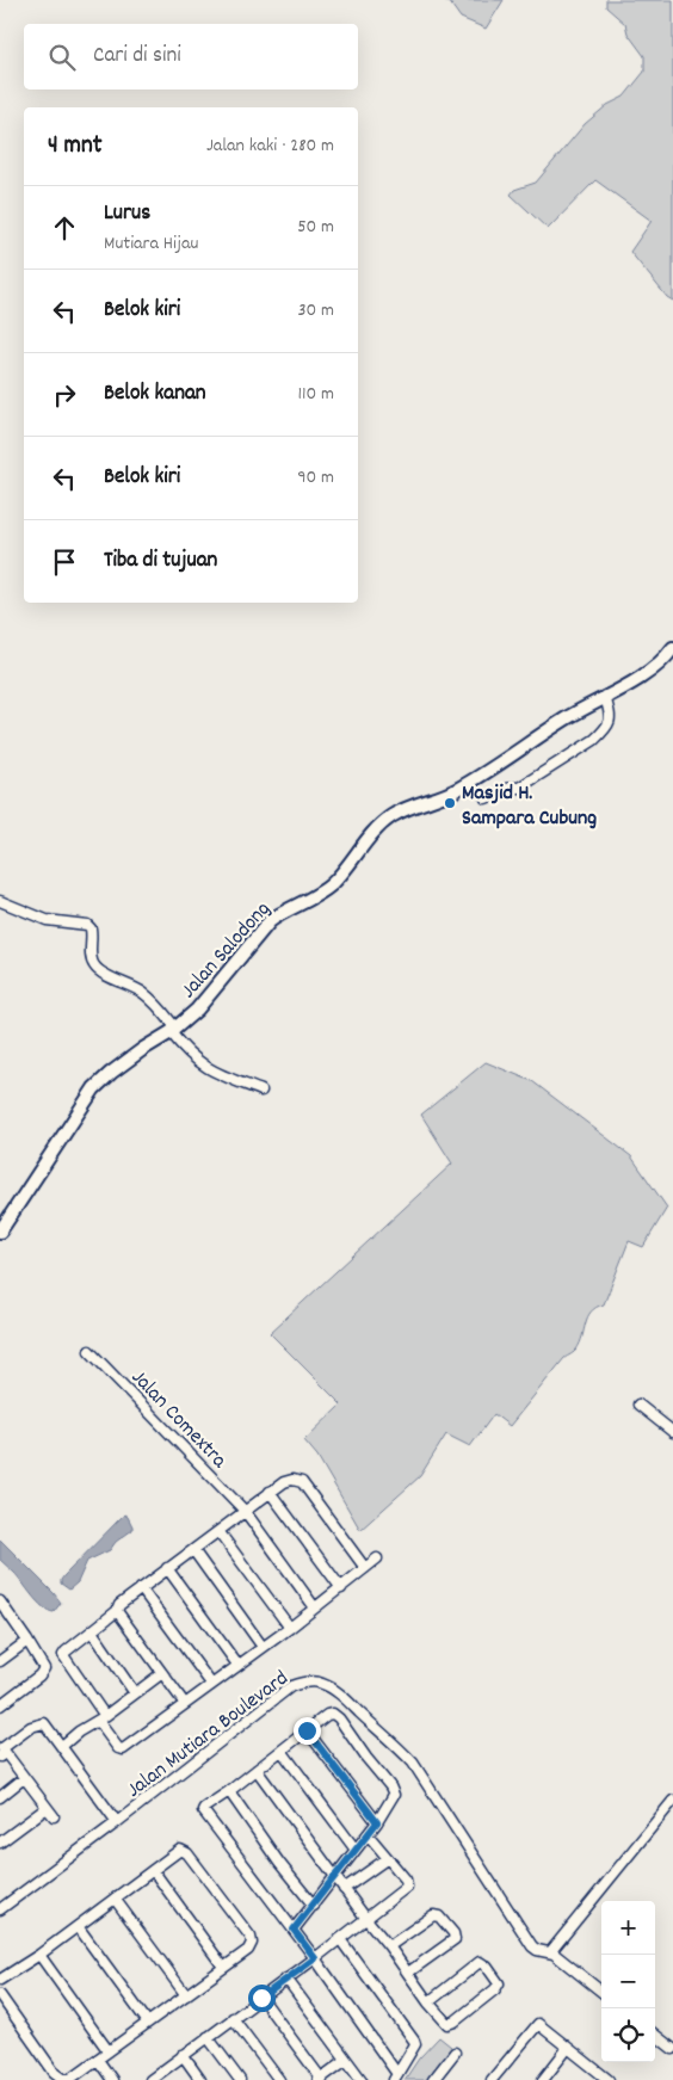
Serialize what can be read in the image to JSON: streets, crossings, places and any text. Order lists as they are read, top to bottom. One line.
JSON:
{"streets":{"street":["Jalan Salodong","Jalan Comextra","Jalan Mutiara Boulevard"]},"places":["Masjid H. Sampara Cubung"],"page":{"search":"Cari di sini","heading":["4 mnt","Jalan kaki · 280 m"],"list":[["Lurus","Mutiara Hijau","50 m"],["Belok kiri","30 m"],["Belok kanan","110 m"],["Belok kiri","90 m"],"Tiba di tujuan"],"map_buttons":["+","−"]}}
